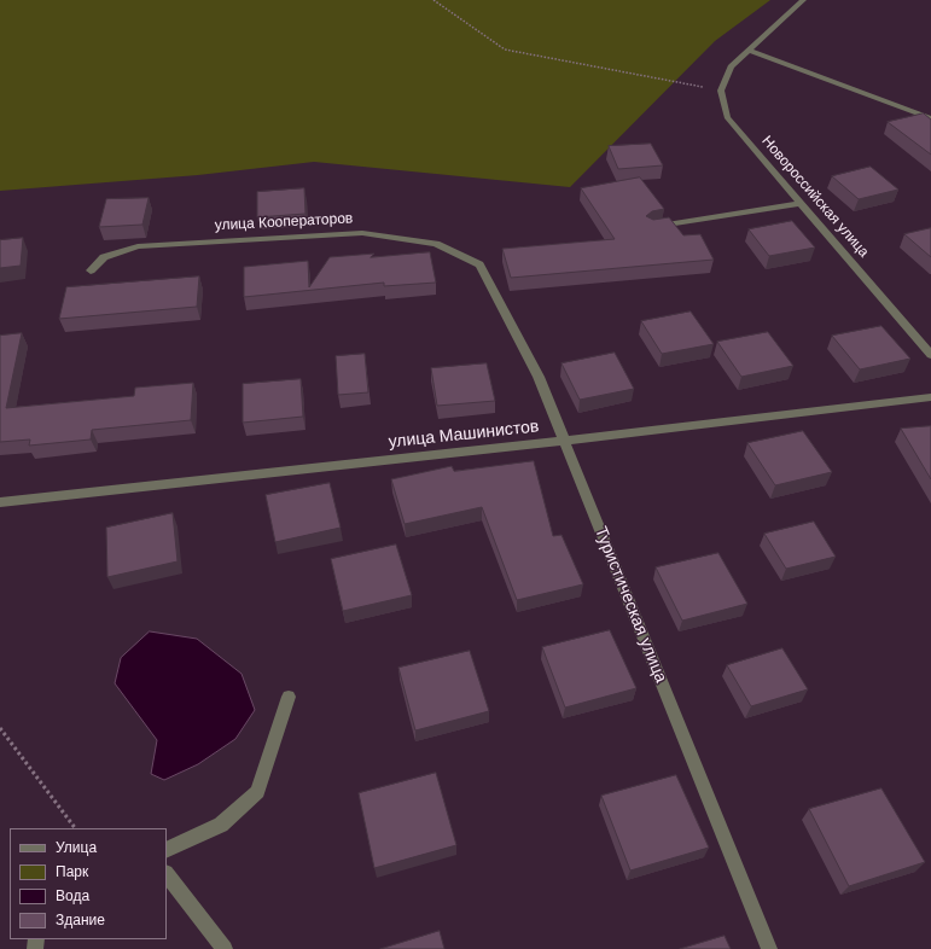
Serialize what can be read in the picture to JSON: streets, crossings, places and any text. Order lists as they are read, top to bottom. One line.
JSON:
{"streets":{"street":["Новороссийская улица","улица Кооператоров","улица Машинистов","Туристическая улица"]},"crossings":[["улица Кооператоров","Туристическая улица"],["улица Машинистов","Туристическая улица"]],"legend":["Улица","Парк","Вода","Здание"]}
